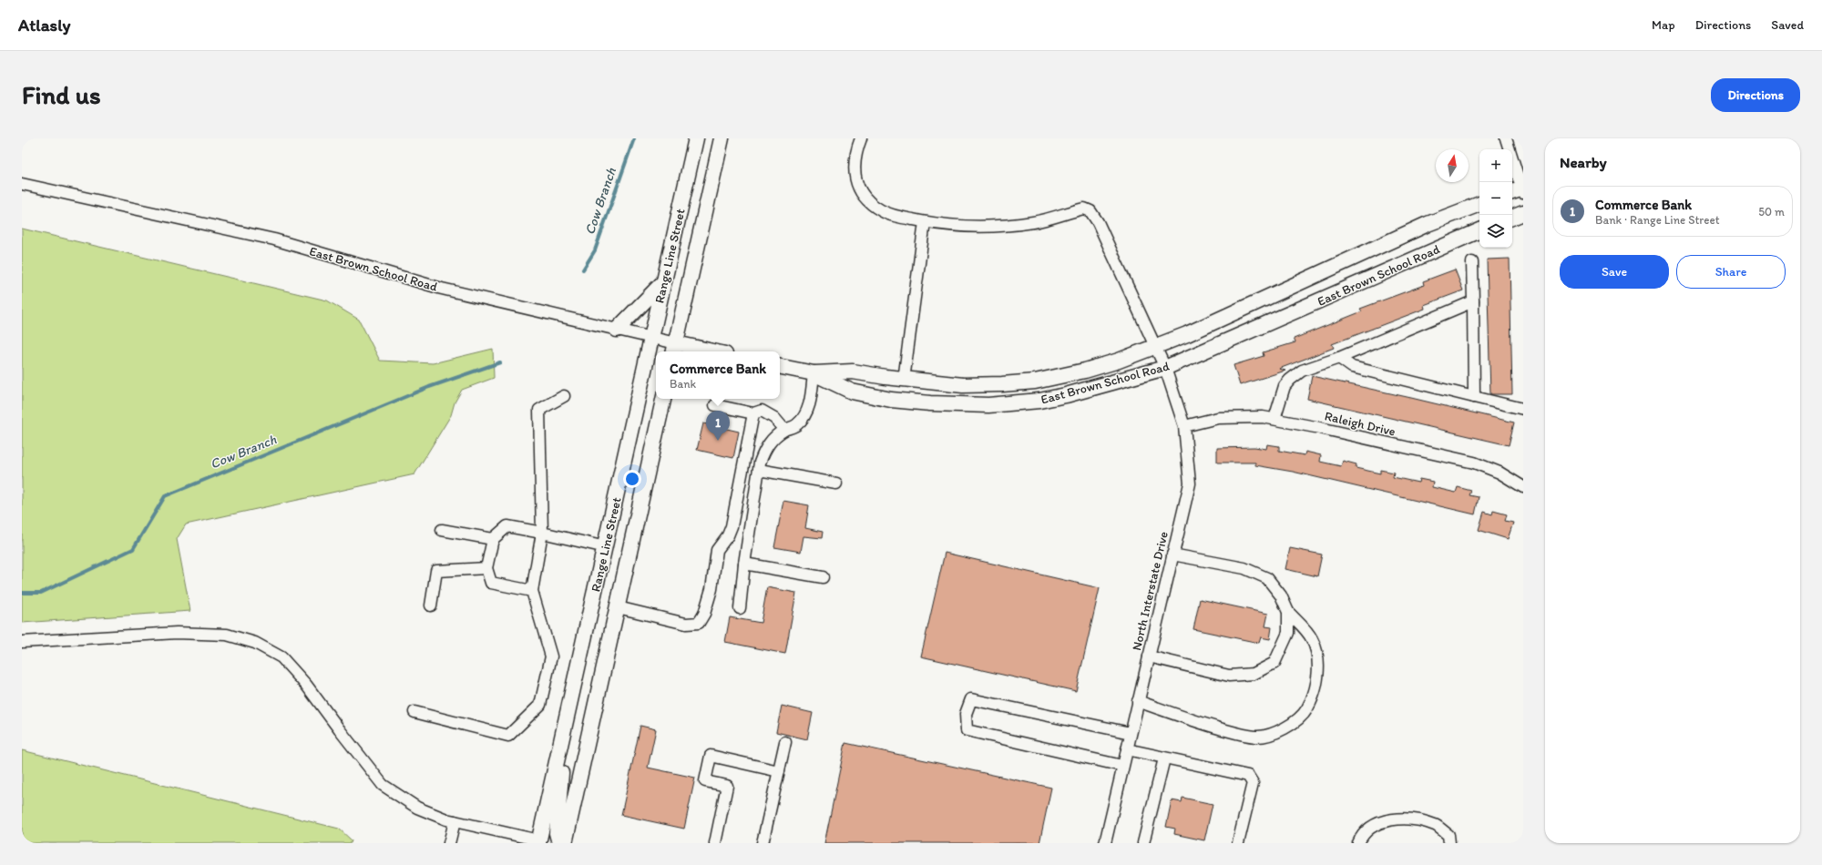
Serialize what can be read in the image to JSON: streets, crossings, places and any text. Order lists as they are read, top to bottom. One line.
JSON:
{"streets":{"main road":["Range Line Street","East Brown School Road"],"street":["Raleigh Drive","North Interstate Drive"]},"crossings":[["Range Line Street","East Brown School Road"],["East Brown School Road","North Interstate Drive"],["Raleigh Drive","North Interstate Drive"]],"water":["Cow Branch"],"north":"top","page":{"header":"Atlasly","nav":["Map","Directions","Saved"],"buttons":["Directions",["Save","Share"]],"title":"Find us","heading":"Nearby","map_buttons":["+","−"],"list":[{"mark":"1","name":"Commerce Bank","note":"Bank · Range Line Street","value":"50 m"}],"popup":["Commerce Bank","Bank"],"pins":"1"}}
